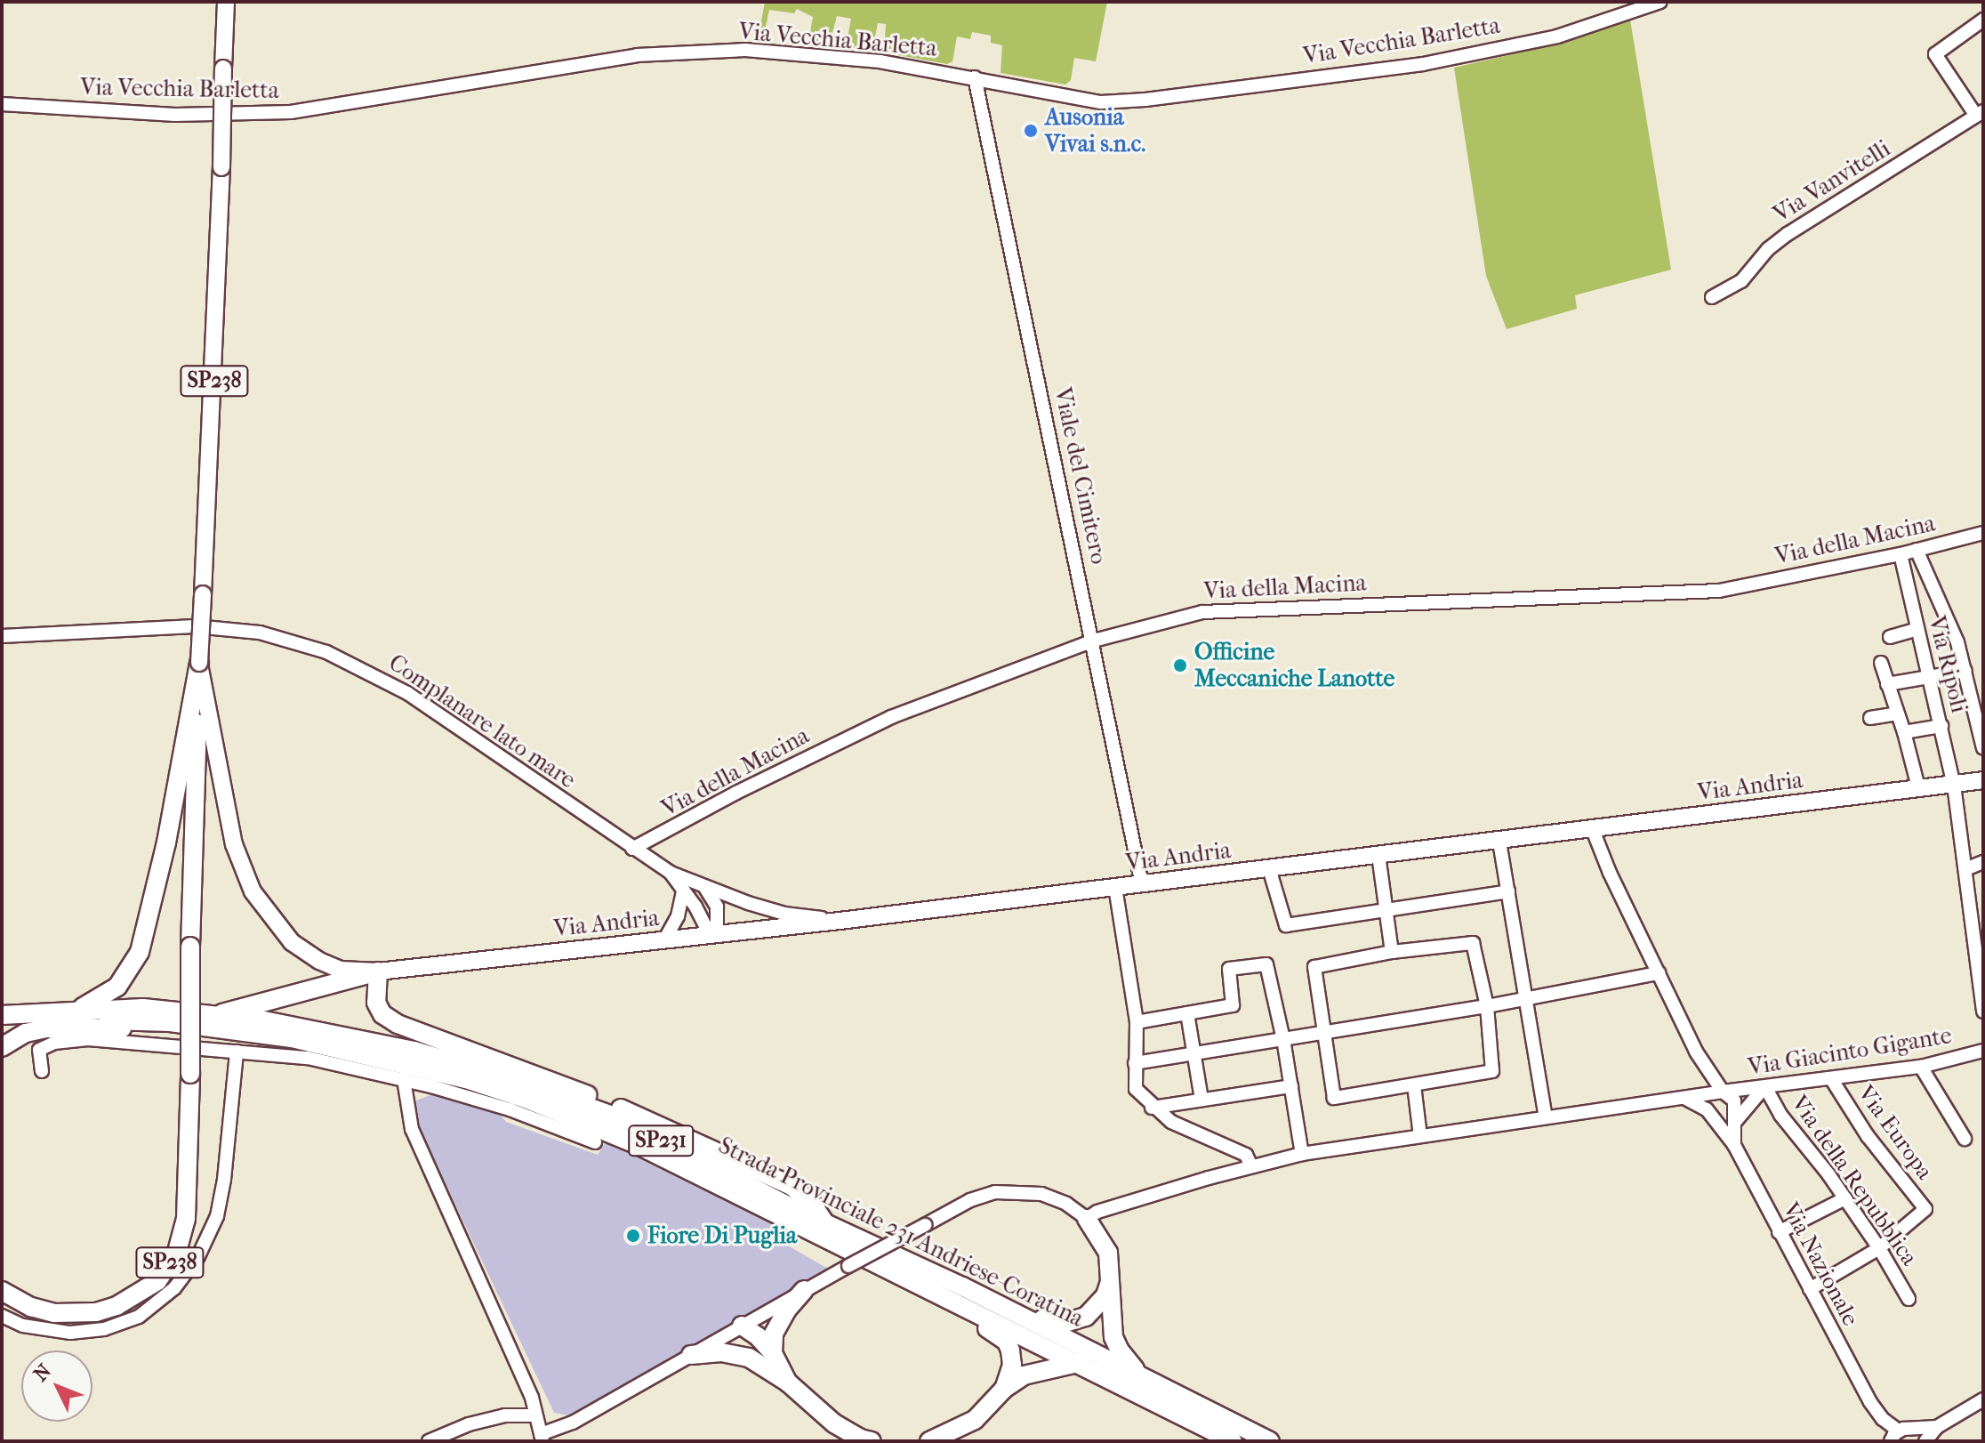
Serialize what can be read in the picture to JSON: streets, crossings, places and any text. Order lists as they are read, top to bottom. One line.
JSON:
{"streets":{"highway":["SP238","SP231","Strada Provinciale 231 Andriese-Coratina"],"main road":["Via Andria"],"street":["Via Vecchia Barletta","Via Vanvitelli","Viale del Cimitero","Via della Macina","Via Ripoli","Complanare lato mare","Via Giacinto Gigante","Via Europa","Via della Repubblica","Via Nazionale"]},"crossings":[["Via Vecchia Barletta","Viale del Cimitero"],["SP238","Via Andria"],["Viale del Cimitero","Via della Macina"],["Viale del Cimitero","Via Andria"],["Via della Macina","Via Ripoli"],["Via della Macina","Complanare lato mare"],["Via Ripoli","Via Andria"],["Via Giacinto Gigante","Via Europa"],["Via Giacinto Gigante","Via della Repubblica"],["Via Giacinto Gigante","Via Nazionale"],["Via Europa","Via della Repubblica"]],"places":["Ausonia Vivai s.n.c.","Officine Meccaniche Lanotte","Fiore Di Puglia"],"north":"top left"}
